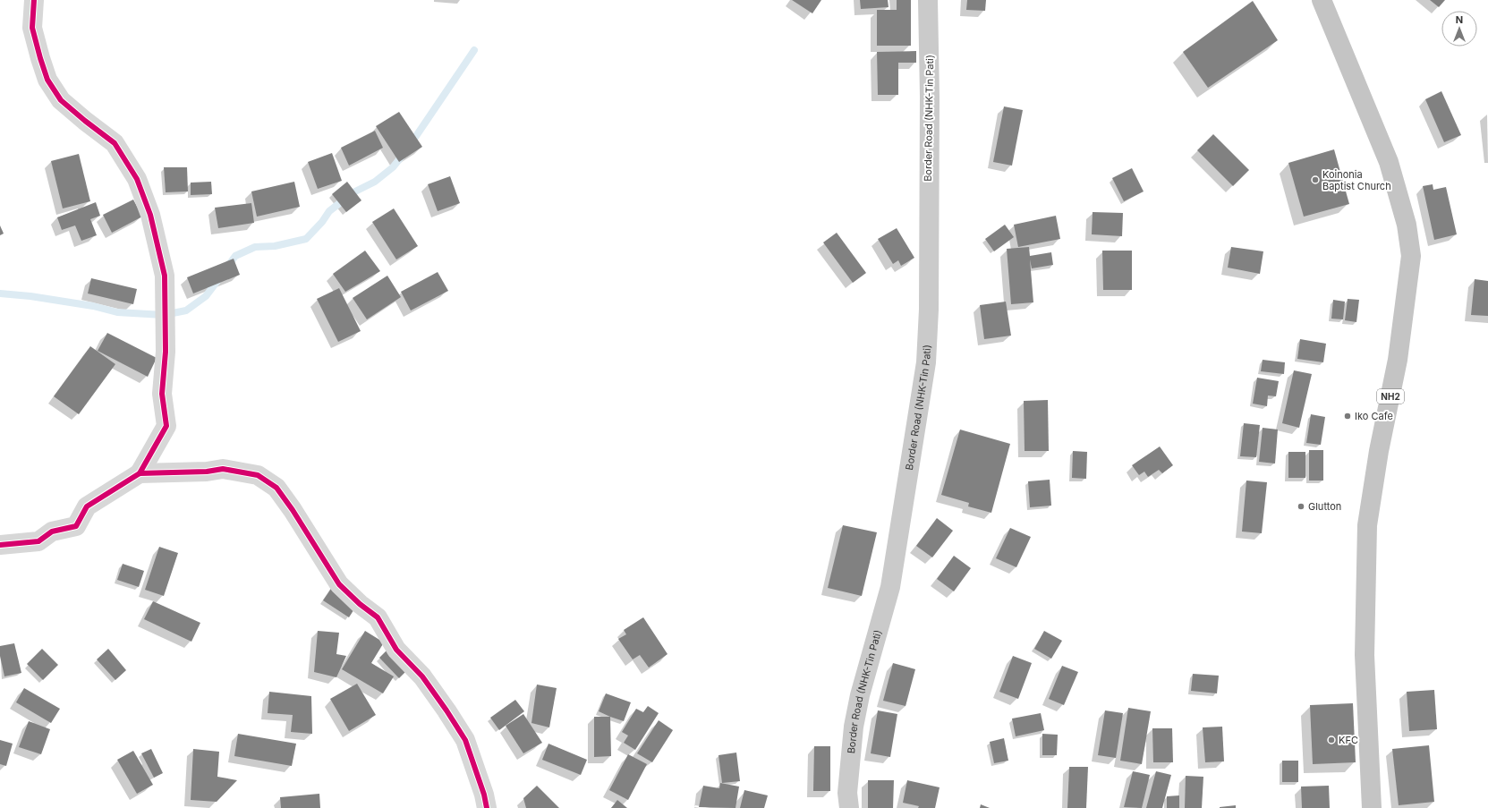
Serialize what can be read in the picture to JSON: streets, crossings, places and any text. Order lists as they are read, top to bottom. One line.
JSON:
{"streets":{"highway":["NH2"],"main road":["Border Road (NHK-Tin Pati)"]},"places":["Koinonia Baptist Church","Iko Cafe","Glutton","KFC"],"north":"top"}
